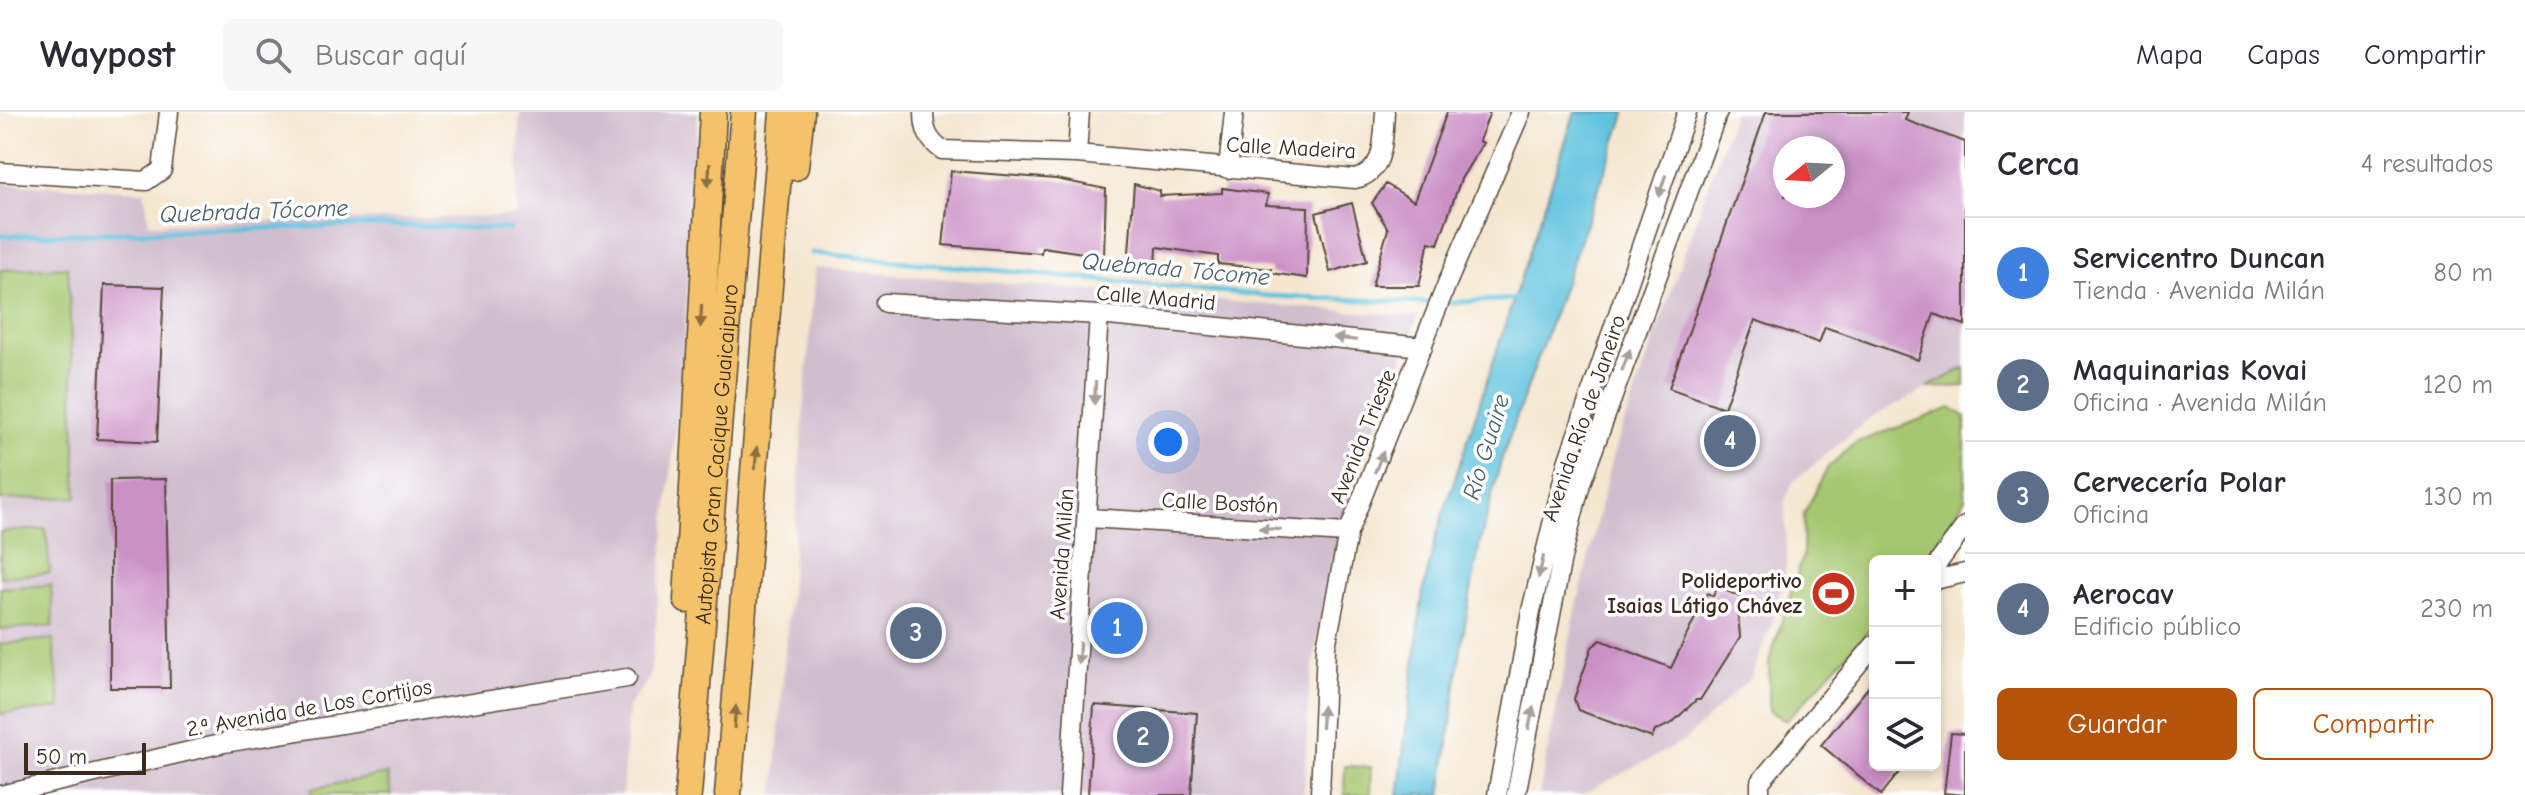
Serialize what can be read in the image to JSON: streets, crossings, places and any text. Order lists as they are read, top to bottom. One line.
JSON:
{"streets":{"highway":["Autopista Gran Cacique Guaicaipuro"],"street":["Calle Madeira","Calle Madrid","Avenida Río de Janeiro","Avenida Trieste","Calle Bostón","Avenida Milán","2.ª Avenida de Los Cortijos"]},"crossings":[["Calle Madrid","Avenida Trieste"],["Calle Madrid","Avenida Milán"],["Avenida Trieste","Calle Bostón"],["Calle Bostón","Avenida Milán"]],"one_way":["Calle Madrid","Avenida Trieste","Calle Bostón","Avenida Milán"],"water":["Quebrada Tócome","Río Guaire"],"places":{"sports":["Polideportivo Isaias Látigo Chávez"]},"scale_bar":"50 m","north":"left","page":{"header":"Waypost","search":"Buscar aquí","nav":["Mapa","Capas","Compartir"],"heading":["Cerca","4 resultados"],"list":[{"mark":"1","name":"Servicentro Duncan","note":"Tienda · Avenida Milán","value":"80 m"},{"mark":"2","name":"Maquinarias Kovai","note":"Oficina · Avenida Milán","value":"120 m"},{"mark":"3","name":"Cervecería Polar","note":"Oficina","value":"130 m"},{"mark":"4","name":"Aerocav","note":"Edificio público","value":"230 m"}],"pins":["4","1","3","2"],"map_buttons":["+","−"],"buttons":["Guardar","Compartir"],"scale":"50 m"}}
